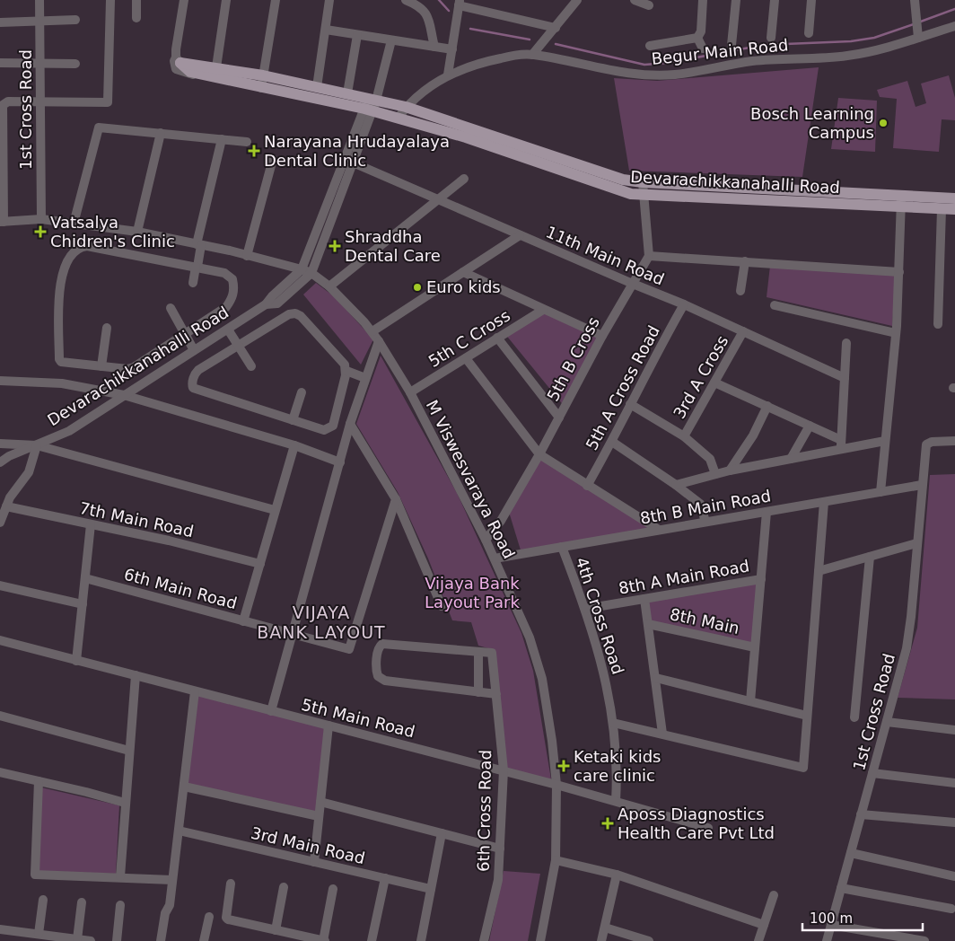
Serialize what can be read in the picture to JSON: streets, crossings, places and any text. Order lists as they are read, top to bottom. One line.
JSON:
{"streets":{"main road":["Devarachikkanahalli Road"],"street":["Begur Main Road","1st Cross Road","11th Main Road","5th C Cross","5th B Cross","3rd A Cross","5th A Cross Road","M Viswesvaraya Road","8th B Main Road","7th Main Road","8th A Main Road","6th Main Road","4th Cross Road","8th Main","5th Main Road","6th Cross Road","3rd Main Road"]},"crossings":[["Begur Main Road","Devarachikkanahalli Road"],["1st Cross Road","8th B Main Road"],["Devarachikkanahalli Road","M Viswesvaraya Road"],["11th Main Road","5th B Cross"],["11th Main Road","3rd A Cross"],["11th Main Road","5th A Cross Road"],["5th C Cross","M Viswesvaraya Road"],["5th B Cross","M Viswesvaraya Road"],["M Viswesvaraya Road","8th B Main Road"],["M Viswesvaraya Road","5th Main Road"],["8th B Main Road","4th Cross Road"],["8th A Main Road","4th Cross Road"],["4th Cross Road","5th Main Road"],["5th Main Road","6th Cross Road"]],"districts":["VIJAYA BANK LAYOUT"],"parks":["Vijaya Bank Layout Park"],"places":{"other":["Bosch Learning Campus","Euro kids"],"health":["Narayana Hrudayalaya Dental Clinic","Vatsalya Chidren's Clinic","Shraddha Dental Care","Ketaki kids care clinic","Aposs Diagnostics Health Care Pvt Ltd"]},"scale_bar":"100 m"}
